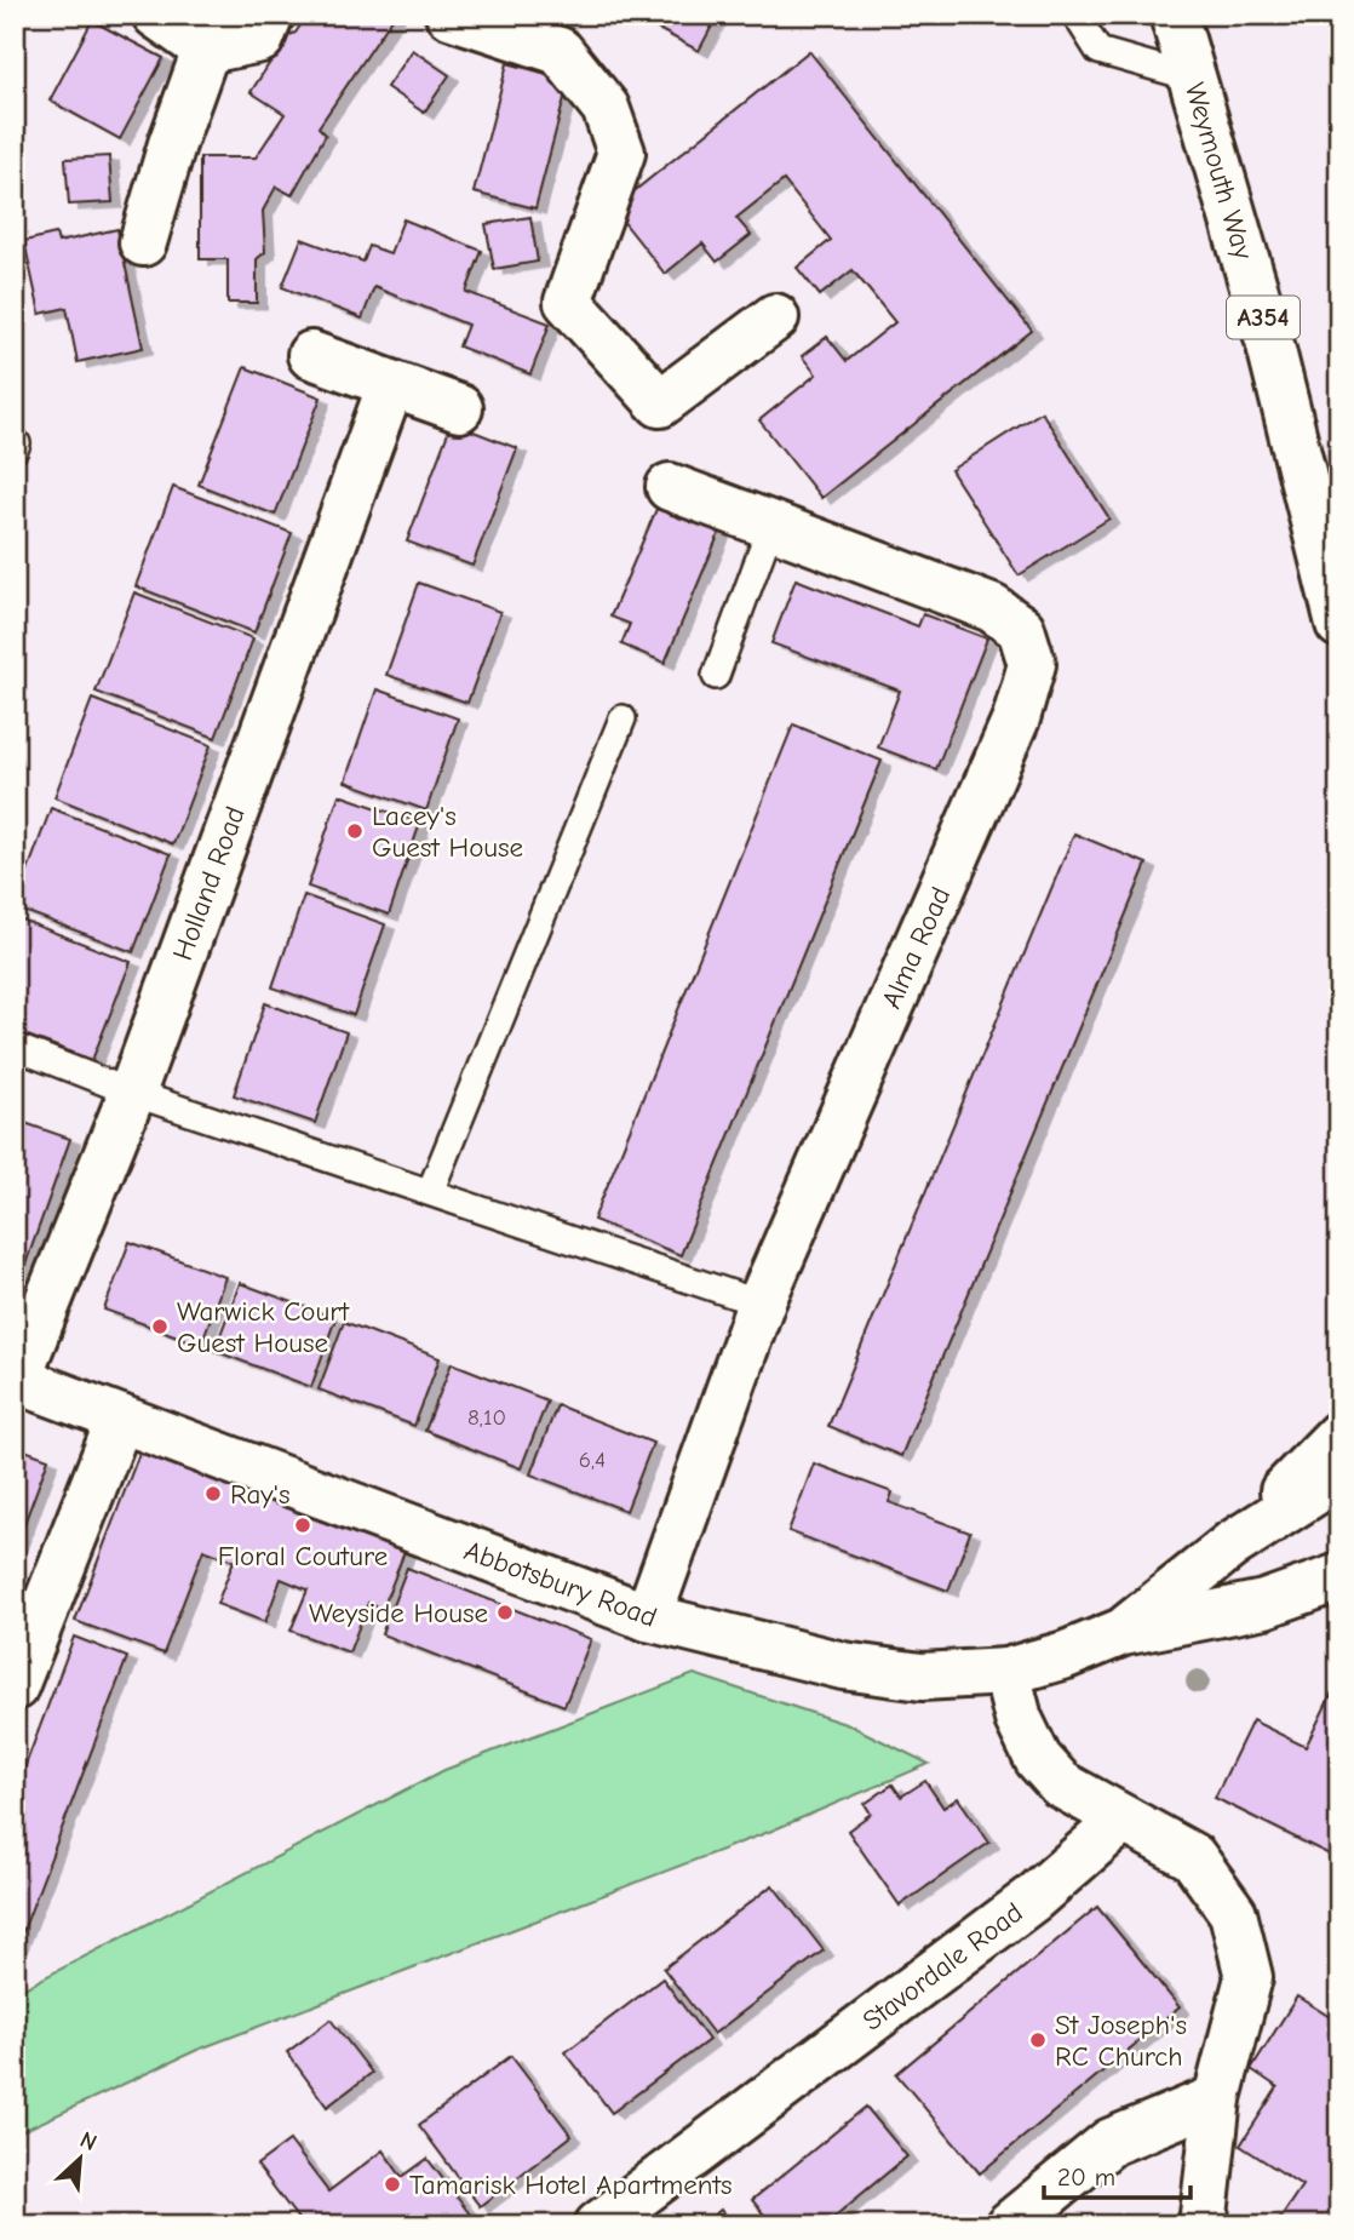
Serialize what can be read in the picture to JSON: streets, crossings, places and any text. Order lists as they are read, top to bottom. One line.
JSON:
{"streets":{"main road":["Weymouth Way","A354","Holland Road","Alma Road","Abbotsbury Road","Stavordale Road"]},"crossings":[["Holland Road","Abbotsbury Road"],["Alma Road","Abbotsbury Road"]],"places":["Lacey's Guest House","Warwick Court Guest House","Ray's","Floral Couture","Weyside House","St Joseph's RC Church","Tamarisk Hotel Apartments"],"house_numbers":["8,10","6,4"],"scale_bar":"20 m","north":"top right"}
